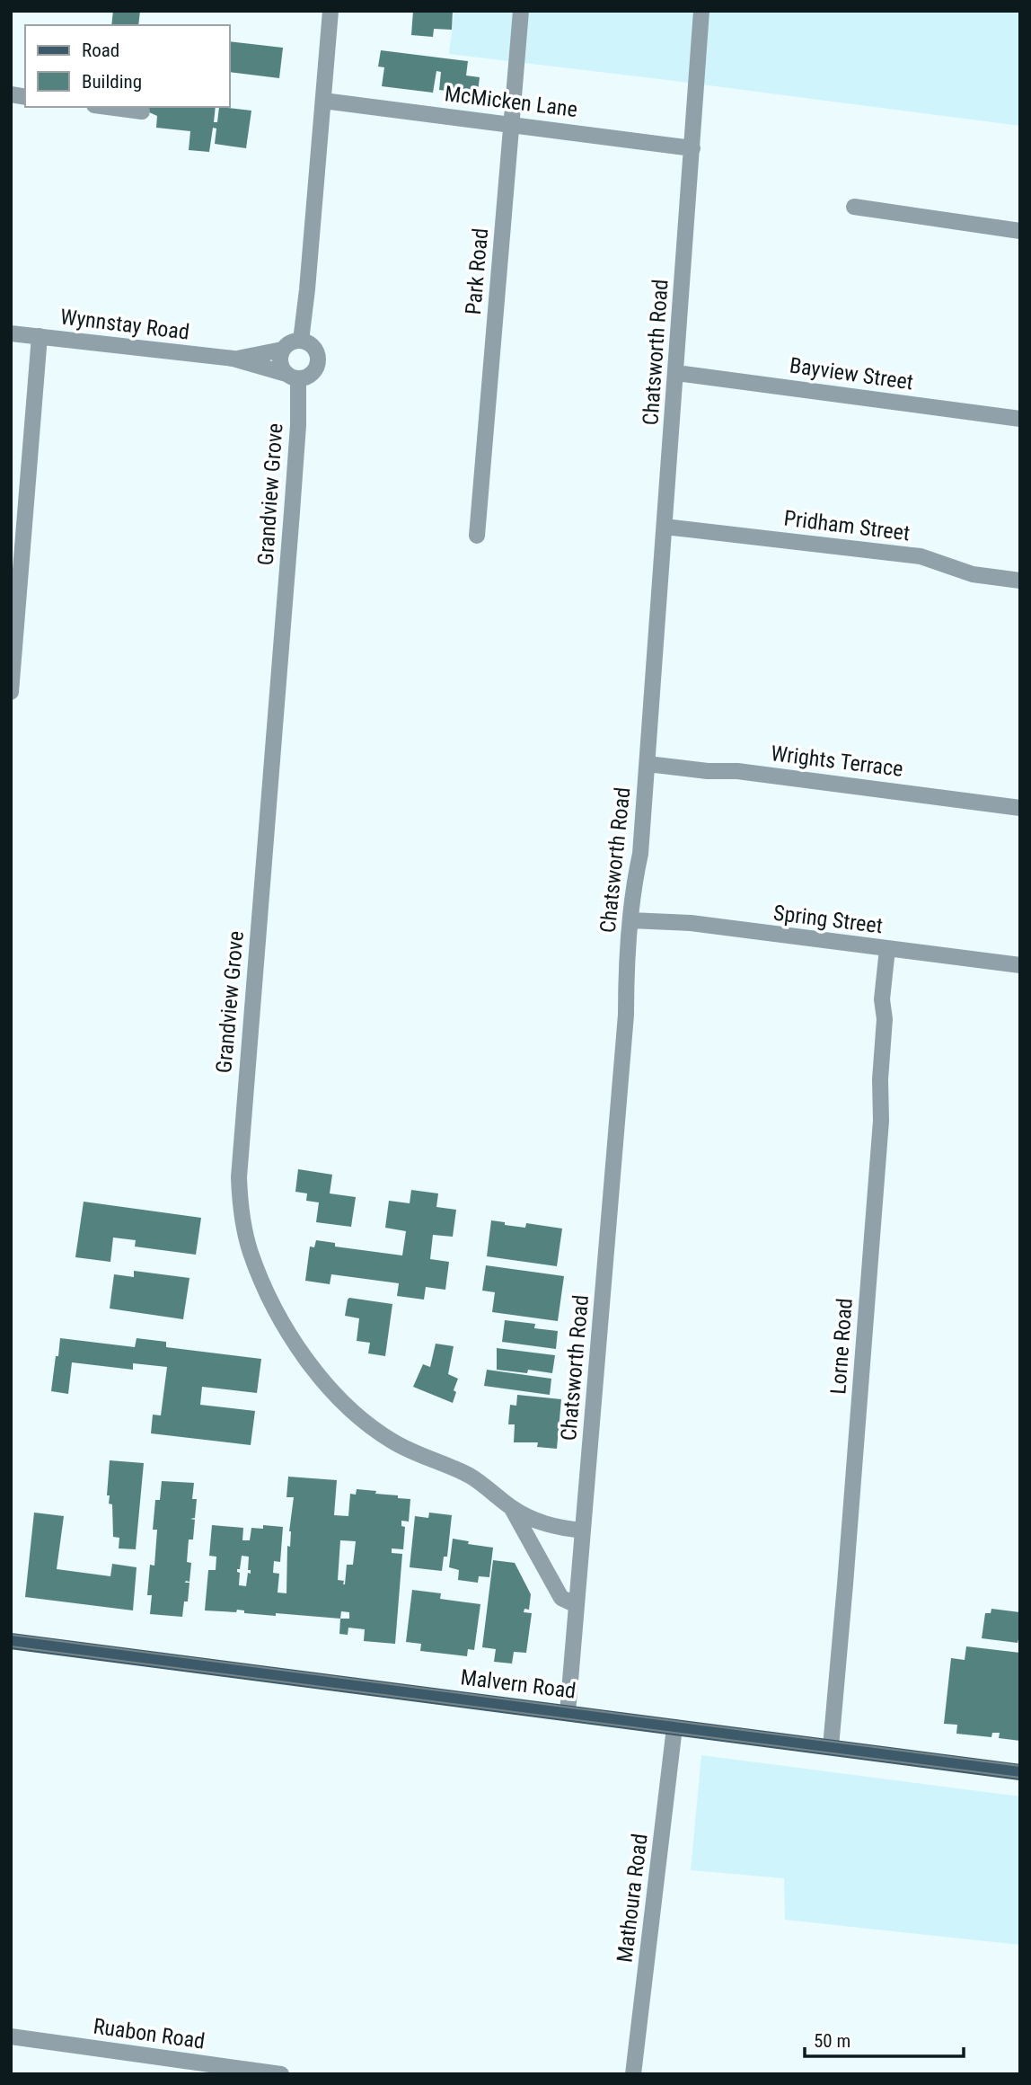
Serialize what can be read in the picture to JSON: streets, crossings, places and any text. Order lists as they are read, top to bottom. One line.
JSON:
{"streets":{"main road":["Malvern Road"],"street":["McMicken Lane","Park Road","Wynnstay Road","Chatsworth Road","Bayview Street","Grandview Grove","Pridham Street","Wrights Terrace","Spring Street","Lorne Road","Mathoura Road","Ruabon Road"]},"crossings":[["McMicken Lane","Park Road"],["McMicken Lane","Chatsworth Road"],["Wynnstay Road","Grandview Grove"],["Chatsworth Road","Bayview Street"],["Chatsworth Road","Grandview Grove"],["Chatsworth Road","Pridham Street"],["Chatsworth Road","Wrights Terrace"],["Chatsworth Road","Spring Street"],["Chatsworth Road","Malvern Road"],["Spring Street","Lorne Road"],["Lorne Road","Malvern Road"],["Malvern Road","Mathoura Road"]],"legend":["Road","Building"],"scale_bar":"50 m"}
